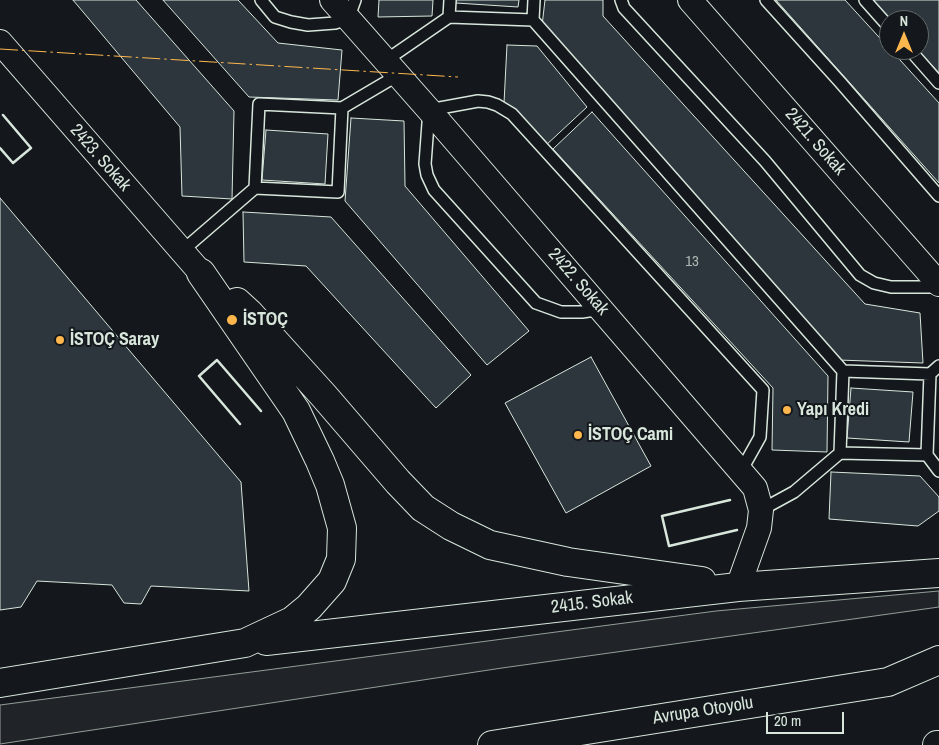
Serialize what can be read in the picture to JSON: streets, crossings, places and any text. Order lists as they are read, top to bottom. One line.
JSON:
{"streets":{"main road":["2415. Sokak","Avrupa Otoyolu"],"street":["2421. Sokak","2423. Sokak","2422. Sokak"]},"crossings":[["2422. Sokak","2415. Sokak"]],"places":["İSTOÇ","İSTOÇ Saray","Yapı Kredi","İSTOÇ Cami"],"house_numbers":["13"],"scale_bar":"20 m","north":"top"}
